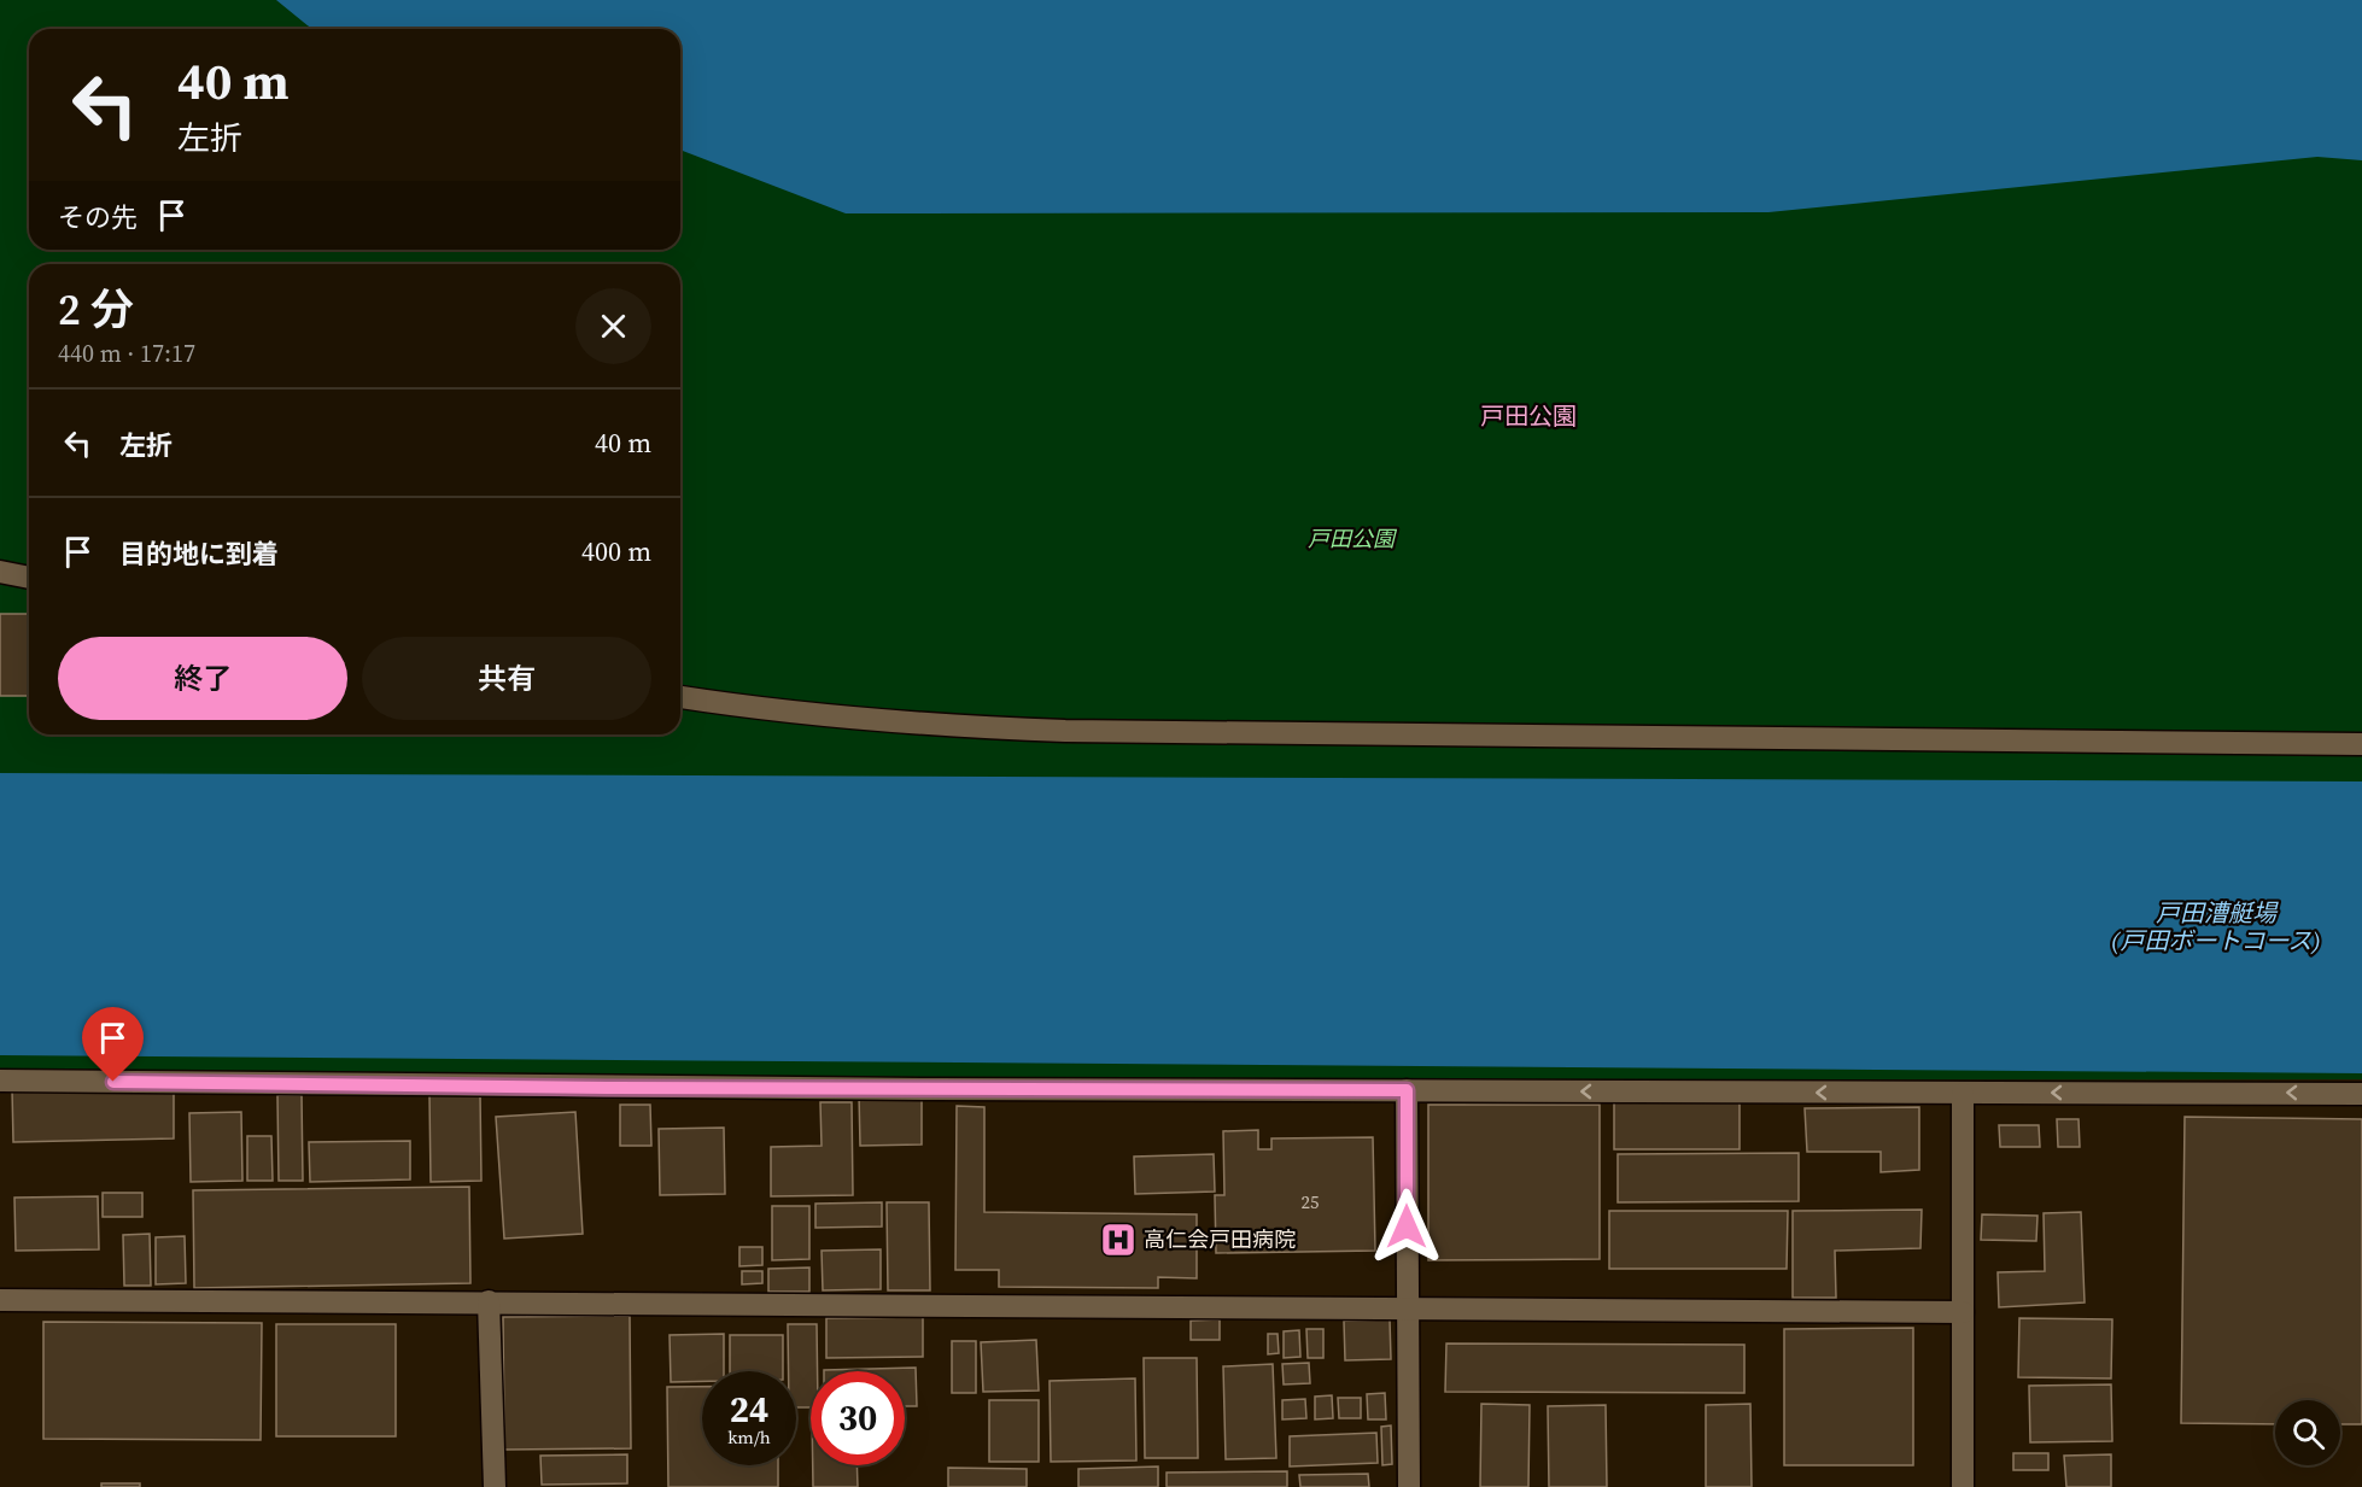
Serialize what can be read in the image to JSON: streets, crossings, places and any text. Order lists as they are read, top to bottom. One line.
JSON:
{"districts":["戸田公園"],"water":["戸田漕艇場 (戸田ボートコース)"],"parks":["戸田公園"],"places":{"hospital":["高仁会戸田病院"]},"house_numbers":["25"],"page":{"turn":["40 m","左折"],"then":"その先","heading":["2 分","440 m · 17:17"],"list":[{"name":"左折","value":"40 m"},{"name":"目的地に到着","value":"400 m"}],"buttons":["終了","共有"],"speed":"24 km/h","limit":"30"}}
